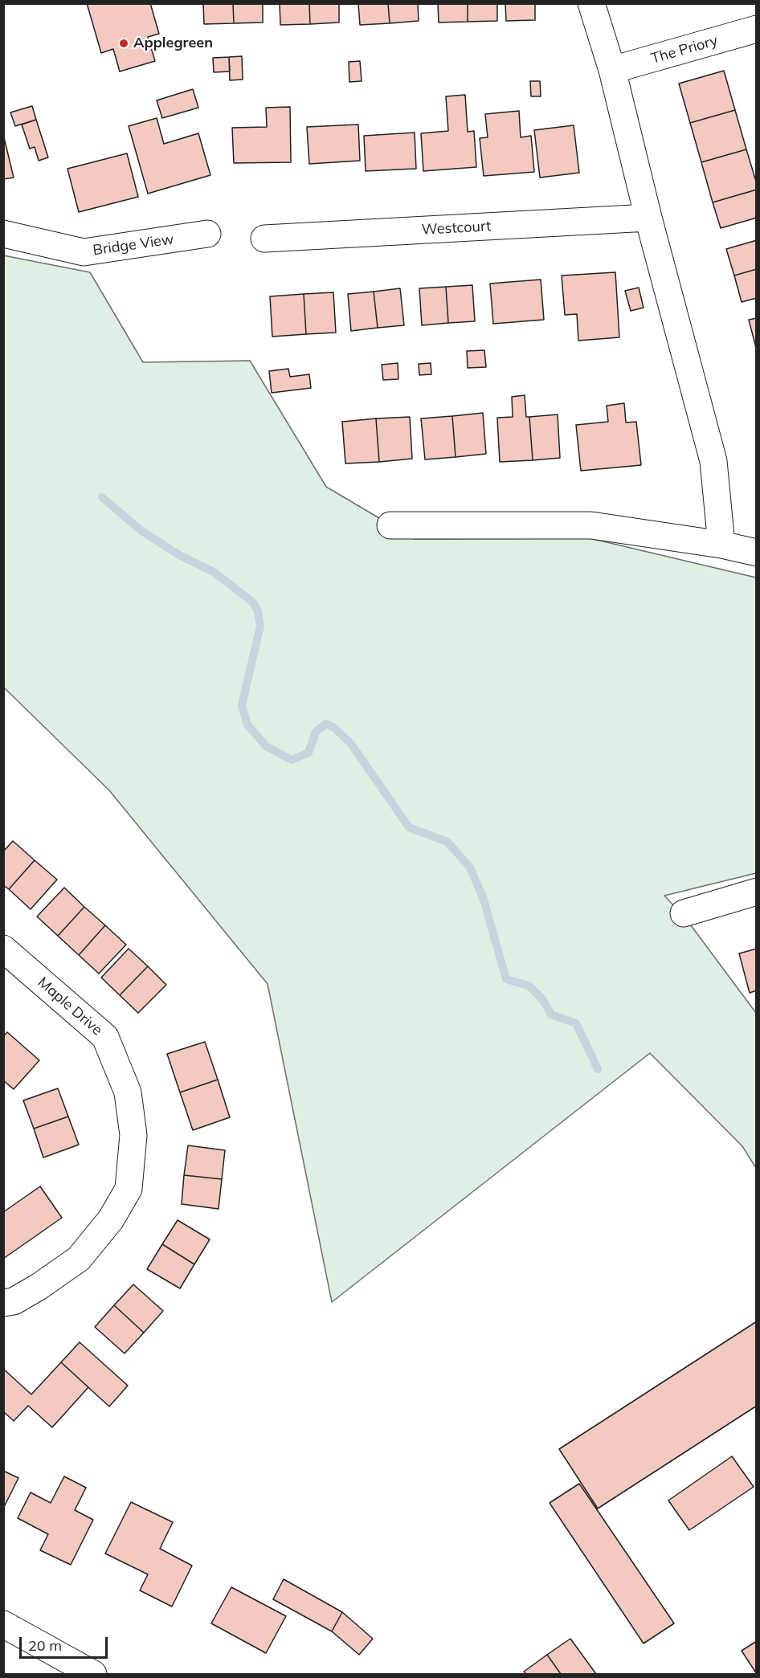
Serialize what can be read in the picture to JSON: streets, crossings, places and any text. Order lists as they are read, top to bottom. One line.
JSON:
{"streets":{"street":["The Priory","Westcourt","Bridge View","Maple Drive"]},"places":["Applegreen"],"scale_bar":"20 m"}
